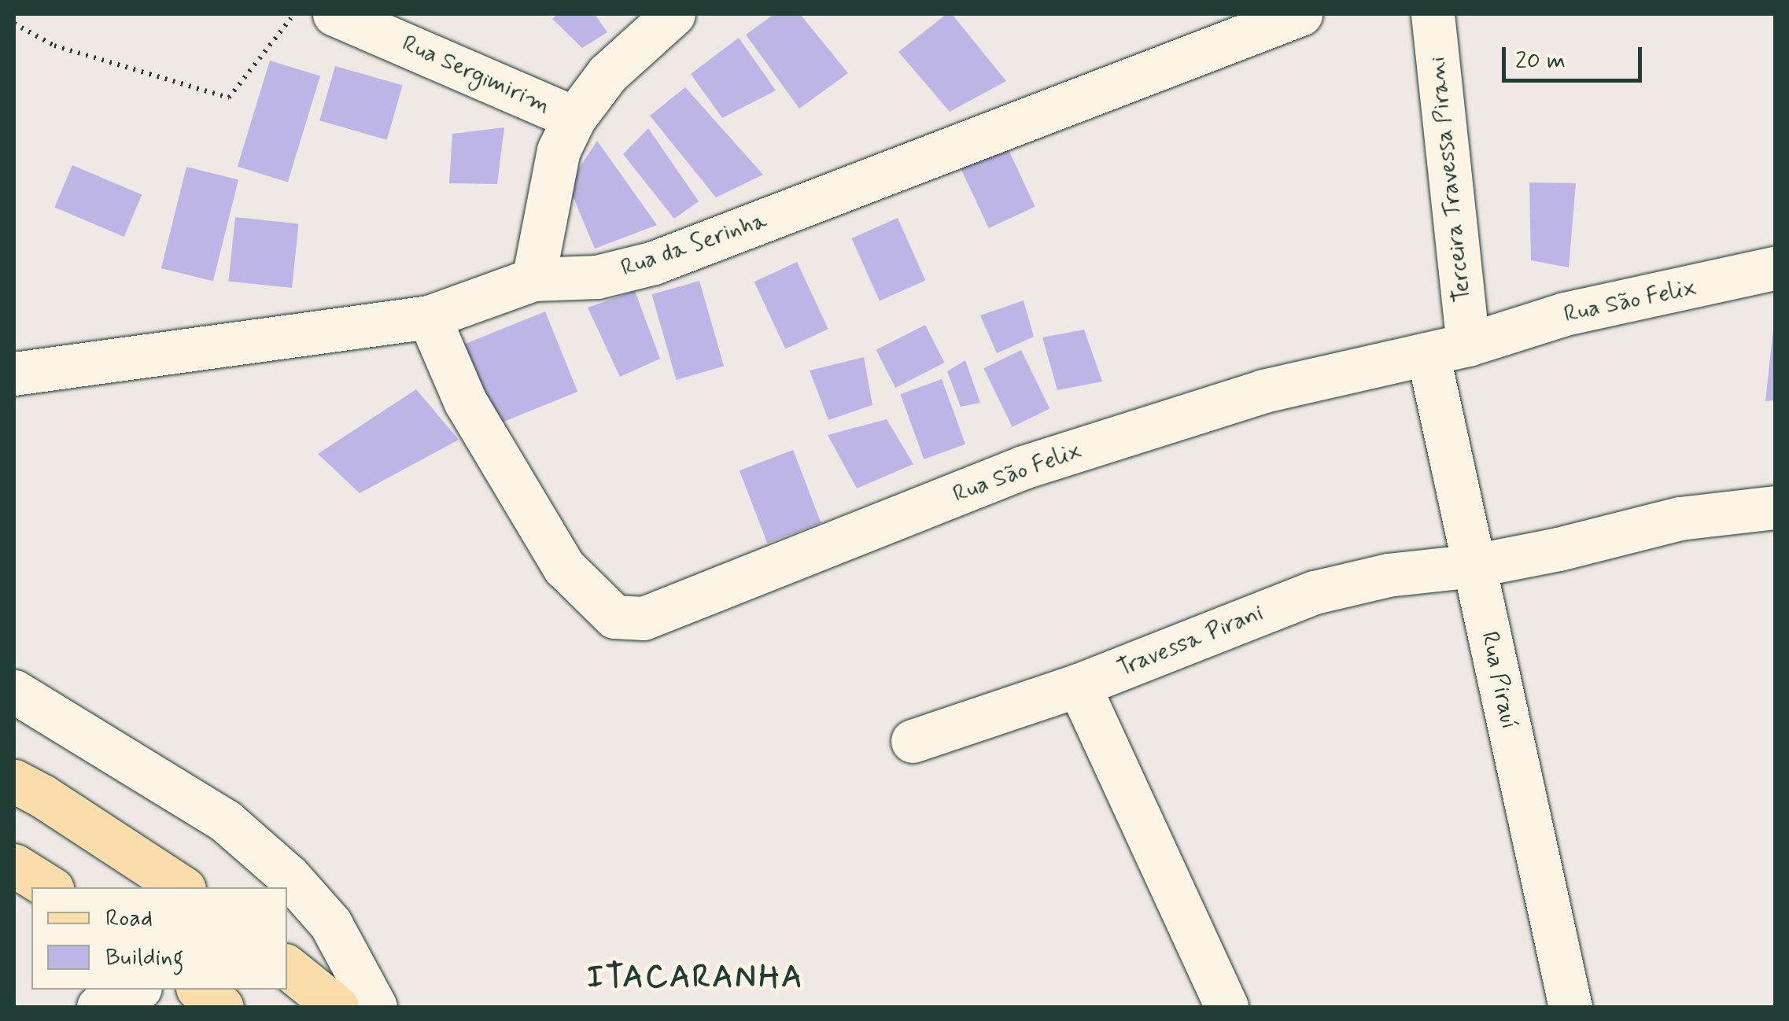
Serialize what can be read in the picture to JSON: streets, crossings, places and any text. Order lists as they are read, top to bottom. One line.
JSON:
{"streets":{"street":["Rua Sergimirim","Terceira Travessa Pirani","Rua da Serinha","Rua São Felix","Travessa Pirani","Rua Pirauí"]},"crossings":[["Terceira Travessa Pirani","Rua São Felix"],["Terceira Travessa Pirani","Rua Pirauí"],["Rua da Serinha","Rua São Felix"],["Rua São Felix","Rua Pirauí"],["Travessa Pirani","Rua Pirauí"]],"districts":["ITACARANHA"],"legend":["Road","Building"],"scale_bar":"20 m"}
